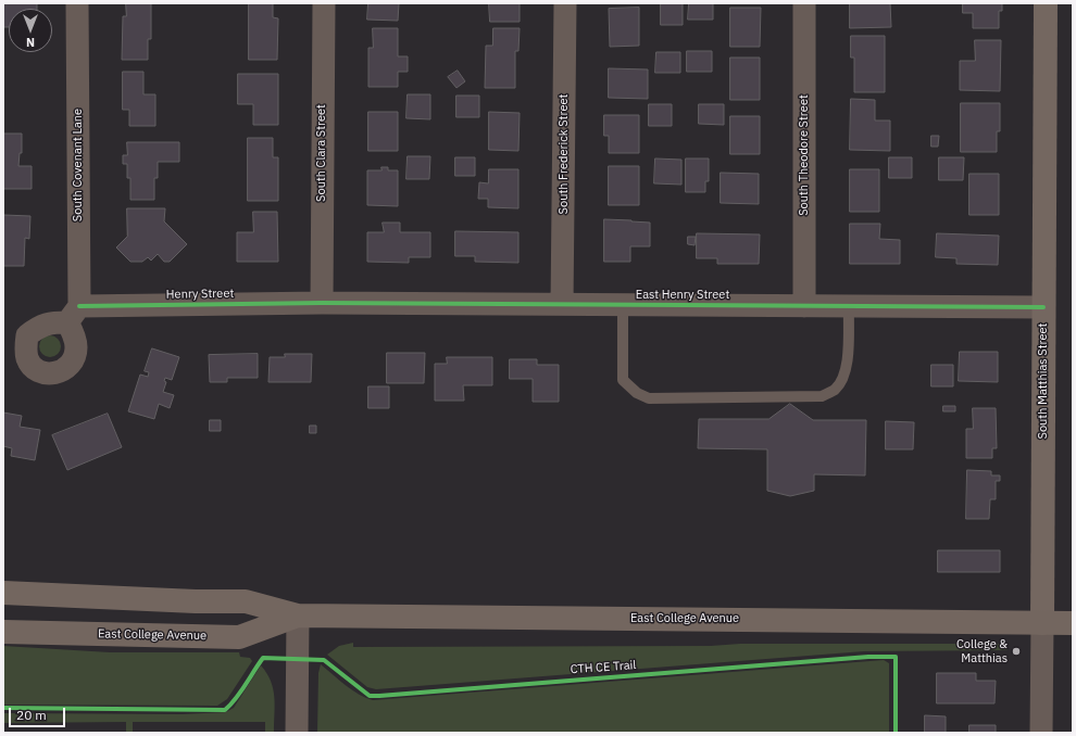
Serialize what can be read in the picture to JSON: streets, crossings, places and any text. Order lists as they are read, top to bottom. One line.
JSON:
{"streets":{"main road":["East College Avenue"],"street":["South Clara Street","South Frederick Street","South Theodore Street","South Covenant Lane","Henry Street","East Henry Street","South Matthias Street"],"cycle path":["CTH CE Trail"]},"crossings":[["South Clara Street","Henry Street"],["South Clara Street","East Henry Street"],["South Frederick Street","East Henry Street"],["South Theodore Street","East Henry Street"],["South Covenant Lane","Henry Street"],["Henry Street","East Henry Street"],["East Henry Street","South Matthias Street"],["South Matthias Street","East College Avenue"]],"places":["College & Matthias"],"scale_bar":"20 m","north":"bottom"}
